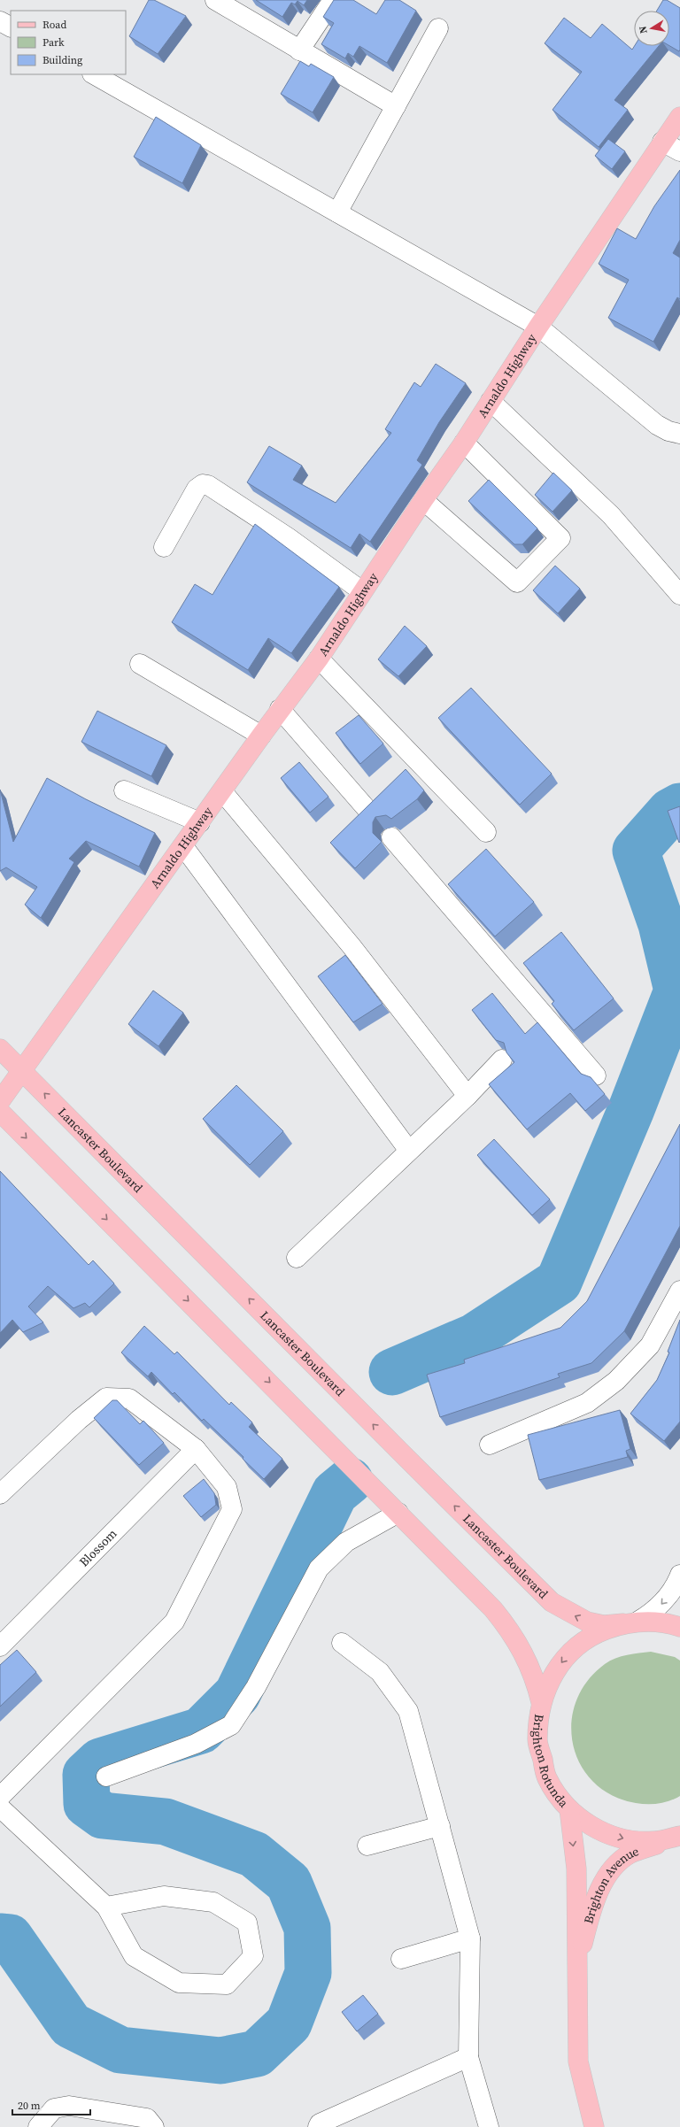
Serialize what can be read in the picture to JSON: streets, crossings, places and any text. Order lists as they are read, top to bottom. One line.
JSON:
{"streets":{"main road":["Arnaldo Highway","Lancaster Boulevard","Brighton Rotunda","Brighton Avenue"],"street":["Blossom"]},"crossings":[["Arnaldo Highway","Lancaster Boulevard"],["Lancaster Boulevard","Brighton Rotunda"],["Brighton Rotunda","Brighton Avenue"]],"legend":["Road","Park","Building"],"scale_bar":"20 m","north":"left"}
